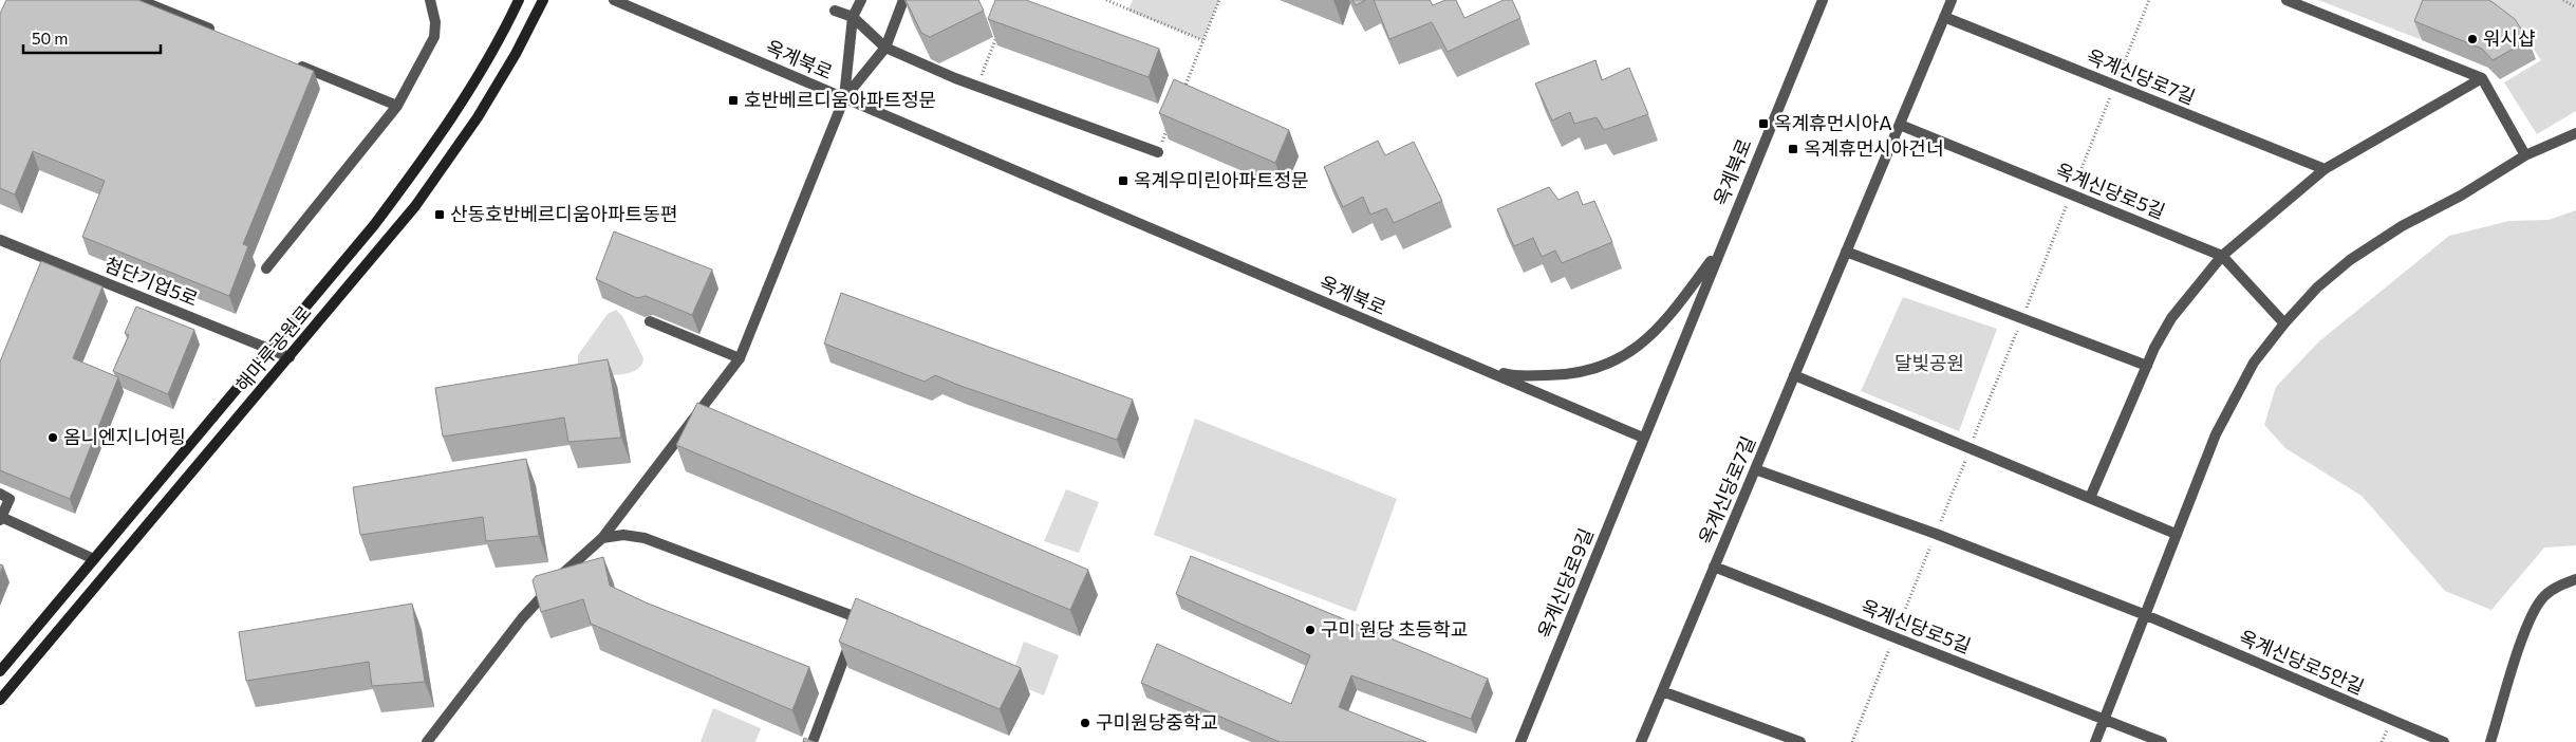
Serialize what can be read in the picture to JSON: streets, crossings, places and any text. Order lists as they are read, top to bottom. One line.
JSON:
{"streets":{"street":["옥계북로","옥계신당로7길","옥계신당로5길","첨단기업5로","해마루공원로","옥계신당로9길","옥계신당로5안길"]},"crossings":[["옥계북로","옥계신당로9길"],["옥계신당로7길","옥계신당로5길"],["첨단기업5로","해마루공원로"]],"parks":["달빛공원"],"places":{"other":["워시샵","옴니엔지니어링","구미 원당 초등학교","구미원당중학교"],"transit":["호반베르디움아파트정문","옥계휴먼시아A","옥계휴먼시아건너","옥계우미린아파트정문","산동호반베르디움아파트동편"]},"scale_bar":"50 m"}
